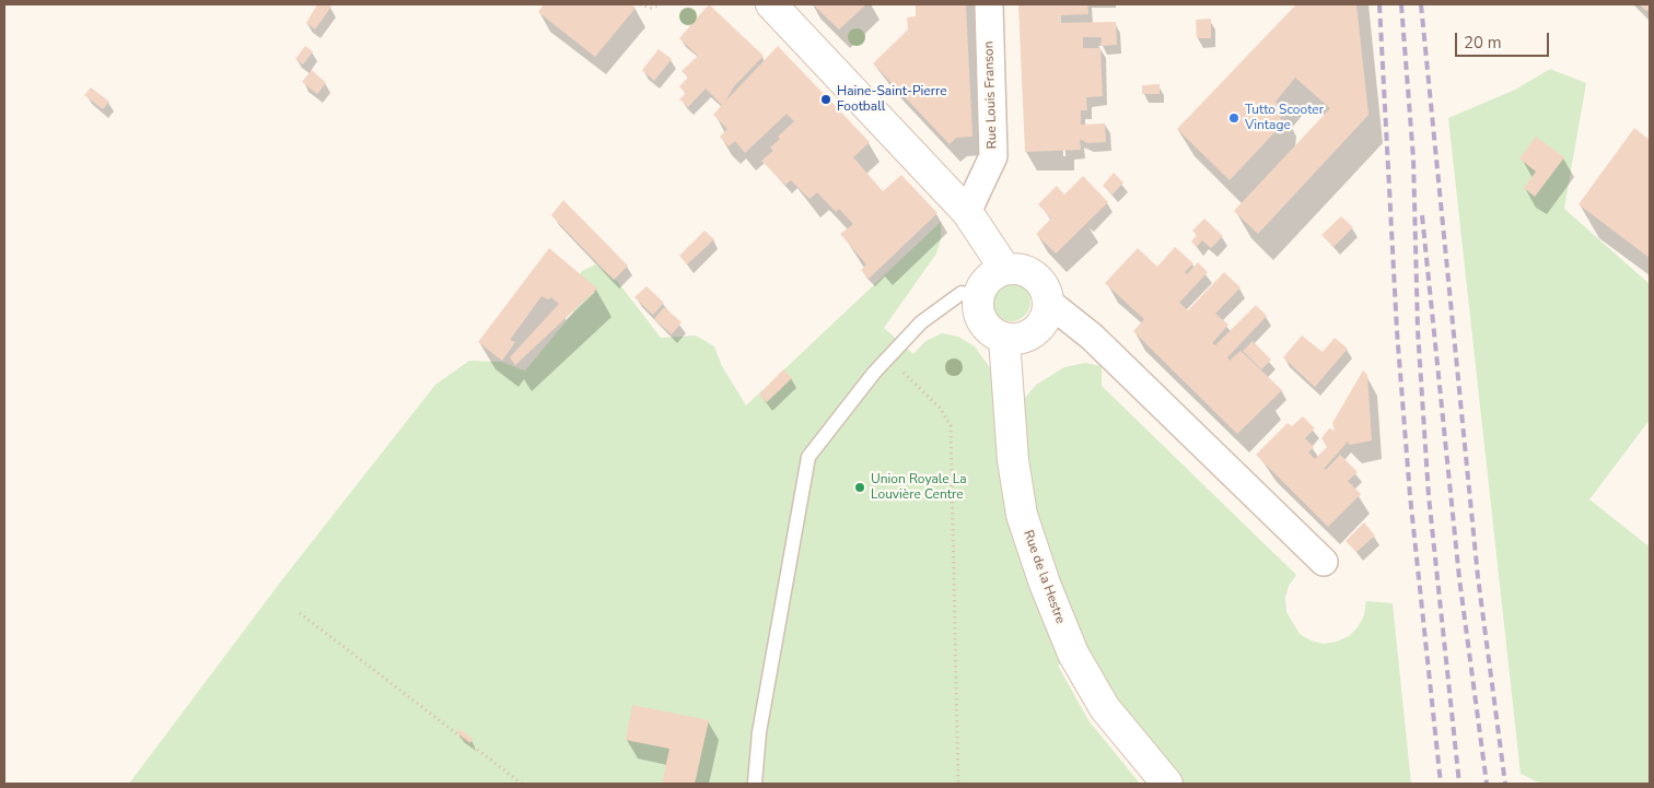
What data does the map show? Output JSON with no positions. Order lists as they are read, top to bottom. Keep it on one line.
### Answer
{"streets":{"street":["Rue Louis Franson","Rue de la Hestre"]},"places":["Haine-Saint-Pierre Football","Tutto Scooter Vintage","Union Royale La Louvière Centre"],"scale_bar":"20 m"}
